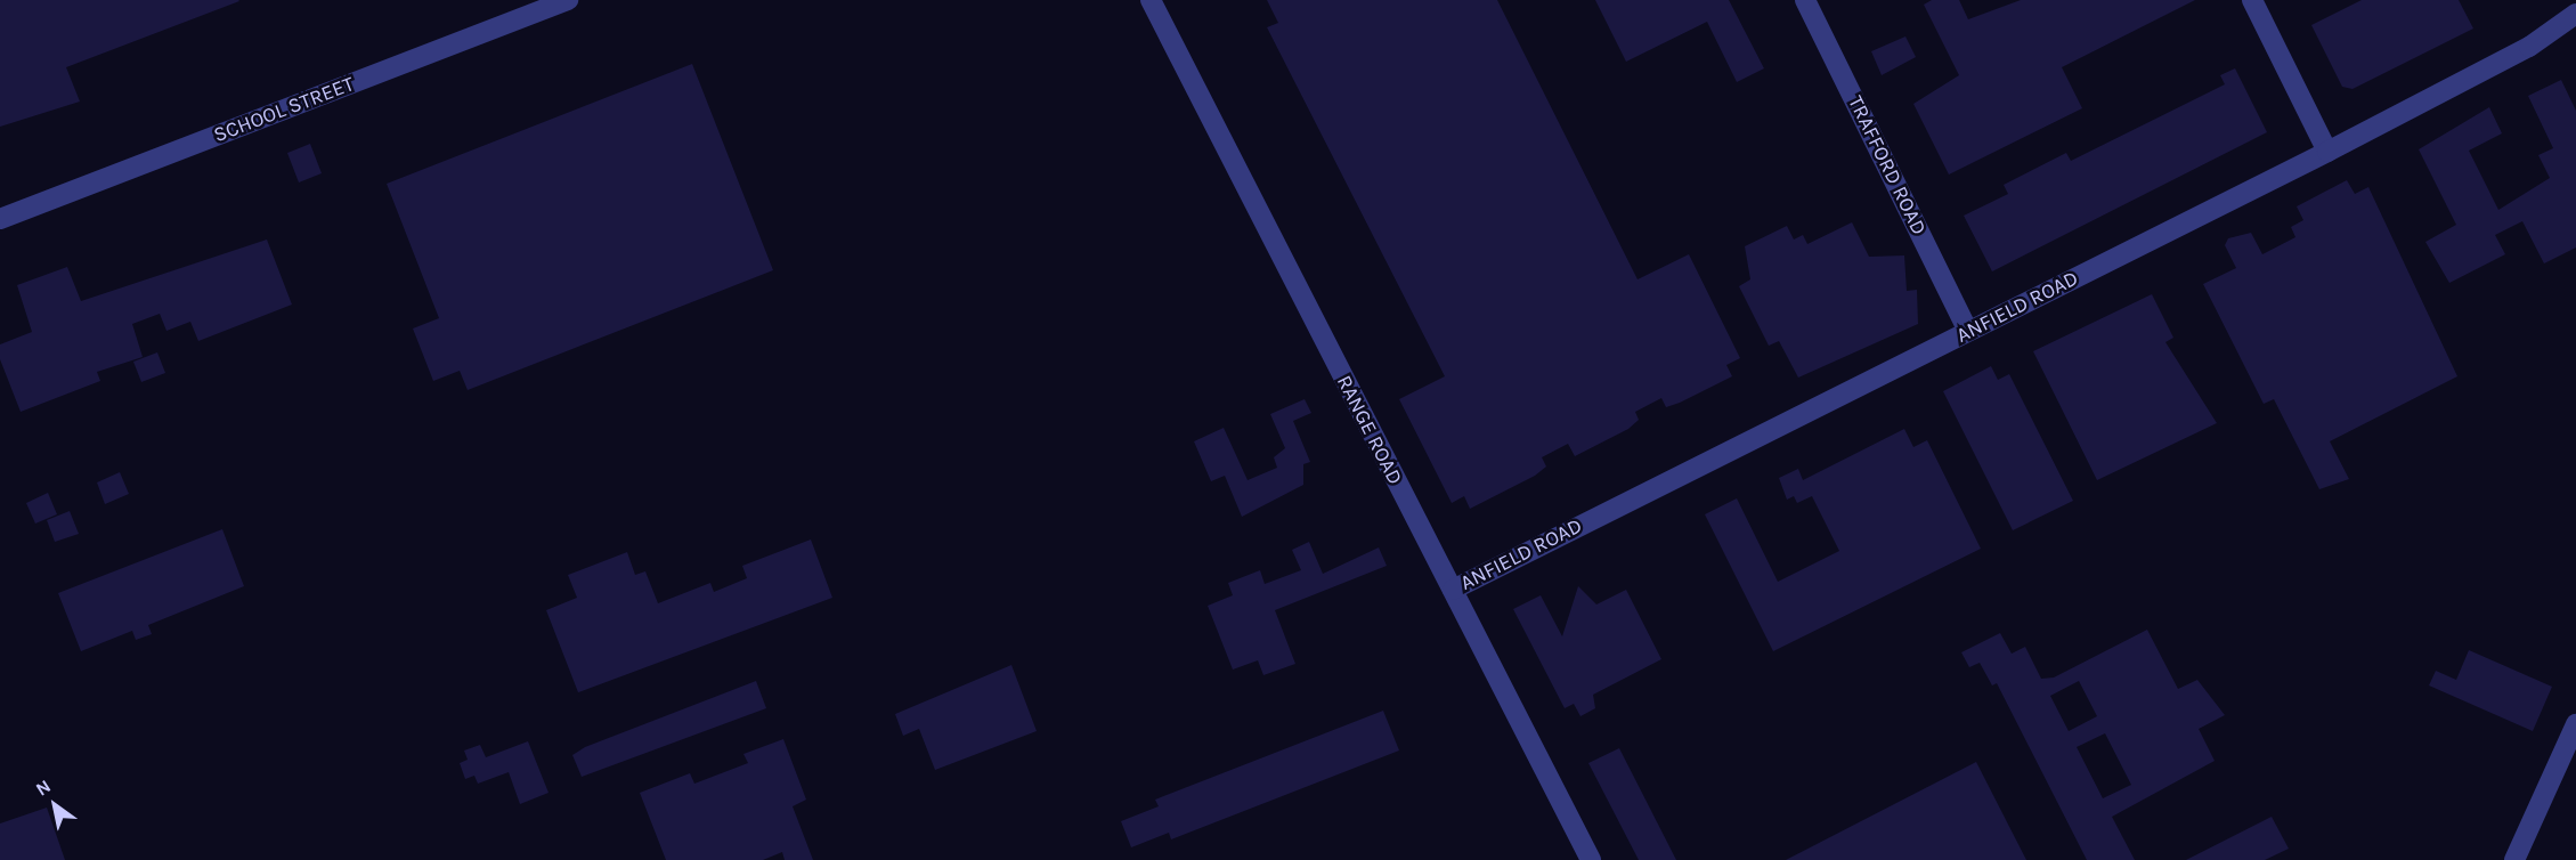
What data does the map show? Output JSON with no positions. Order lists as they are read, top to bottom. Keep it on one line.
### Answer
{"streets":{"street":["SCHOOL STREET","TRAFFORD ROAD","ANFIELD ROAD","RANGE ROAD"]},"crossings":[["TRAFFORD ROAD","ANFIELD ROAD"],["ANFIELD ROAD","RANGE ROAD"]],"north":"top left"}
